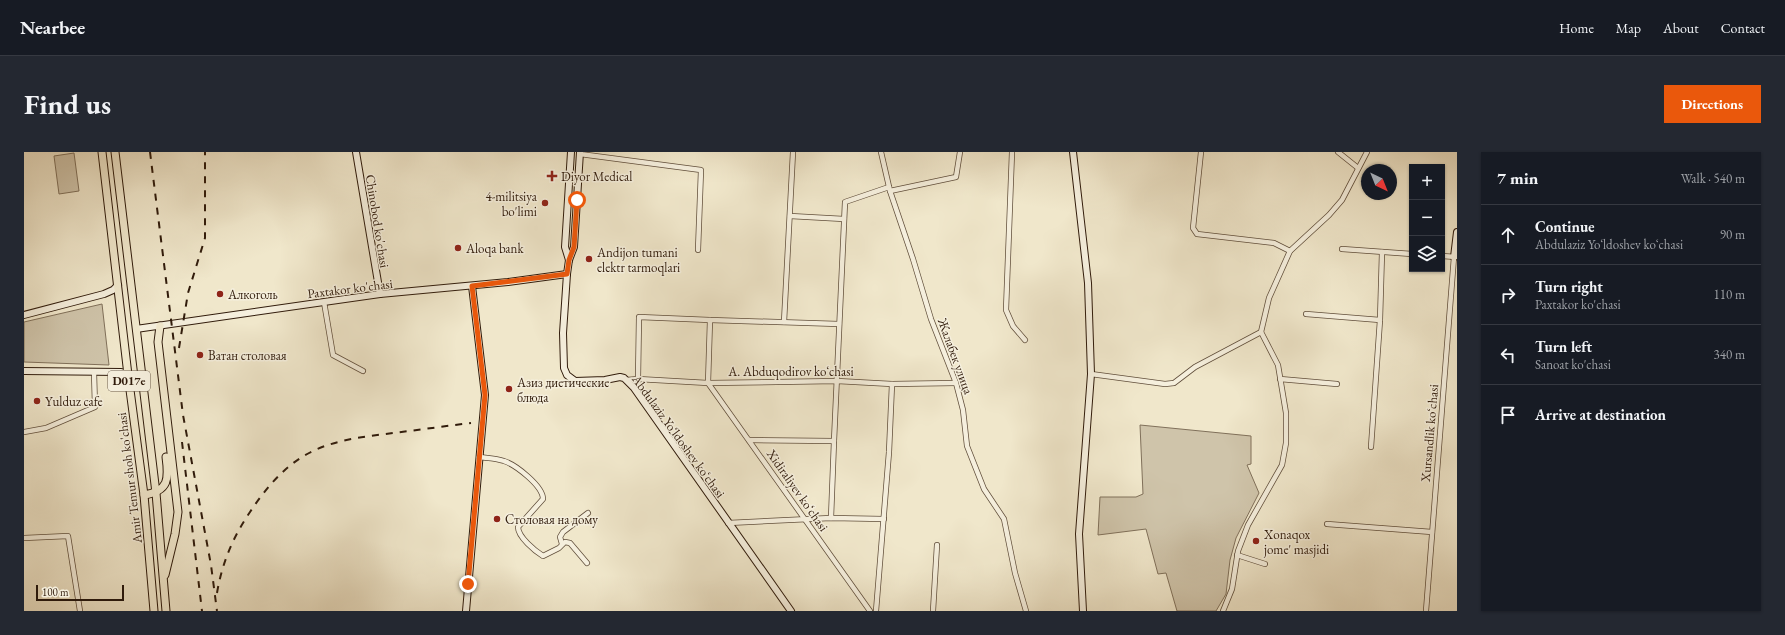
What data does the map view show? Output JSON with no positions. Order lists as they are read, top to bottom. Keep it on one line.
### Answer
{"streets":{"main road":["Chinobod ko'chasi","Paxtakor ko'chasi","D017e","Abdulaziz Yoʻldoshev koʻchasi","Amir Temur shoh ko'chasi"],"street":["Жалабек улица","A. Abduqodirov koʻchasi","Xursandlik koʻchasi","Xidiraliyev koʻchasi"]},"crossings":[["Chinobod ko'chasi","Paxtakor ko'chasi"],["Paxtakor ko'chasi","Abdulaziz Yoʻldoshev koʻchasi"],["Paxtakor ko'chasi","Amir Temur shoh ko'chasi"],["Жалабек улица","A. Abduqodirov koʻchasi"],["A. Abduqodirov koʻchasi","Abdulaziz Yoʻldoshev koʻchasi"],["A. Abduqodirov koʻchasi","Xidiraliyev koʻchasi"]],"places":{"health":["Diyor Medical"],"other":["4-militsiya bo'limi","Aloqa bank","Andijon tumani elektr tarmoqlari","Алкоголь","Ватан столовая","Азиз диетические блюда","Yulduz cafe","Столовая на дому","Xonaqox jome' masjidi"]},"scale_bar":"100 m","north":"bottom right","page":{"header":"Nearbee","nav":["Home","Map","About","Contact"],"buttons":"Directions","title":"Find us","heading":["7 min","Walk · 540 m"],"map_buttons":["+","−"],"list":[["Continue","Abdulaziz Yoʻldoshev koʻchasi","90 m"],["Turn right","Paxtakor ko'chasi","110 m"],["Turn left","Sanoat ko'chasi","340 m"],"Arrive at destination"],"scale":"100 m"}}
